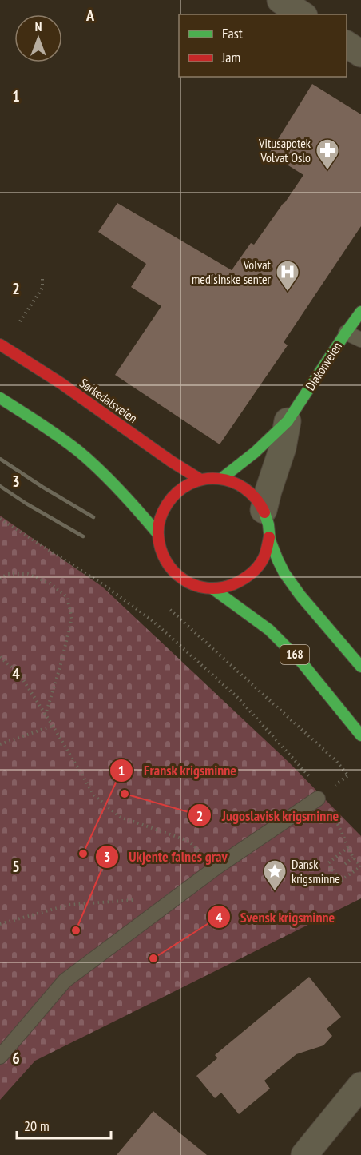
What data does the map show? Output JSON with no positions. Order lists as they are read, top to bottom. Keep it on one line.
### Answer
{"streets":{"main road":["Diakonveien","Sørkedalsveien","168"]},"crossings":[["Diakonveien","Sørkedalsveien"],["Diakonveien","168"],["Sørkedalsveien","168"]],"places":{"pharmacy":["Vitusapotek Volvat Oslo"],"hospital":["Volvat medisinske senter"],"other":["Jugoslavisk krigsminne","Fransk krigsminne","Ukjente falnes grav","Svensk krigsminne"],"place":["Dansk krigsminne"]},"legend":["Fast","Jam"],"scale_bar":"20 m","north":"top","grid":{"columns":["A"],"rows":["1","2","3","4","5","6"]}}
